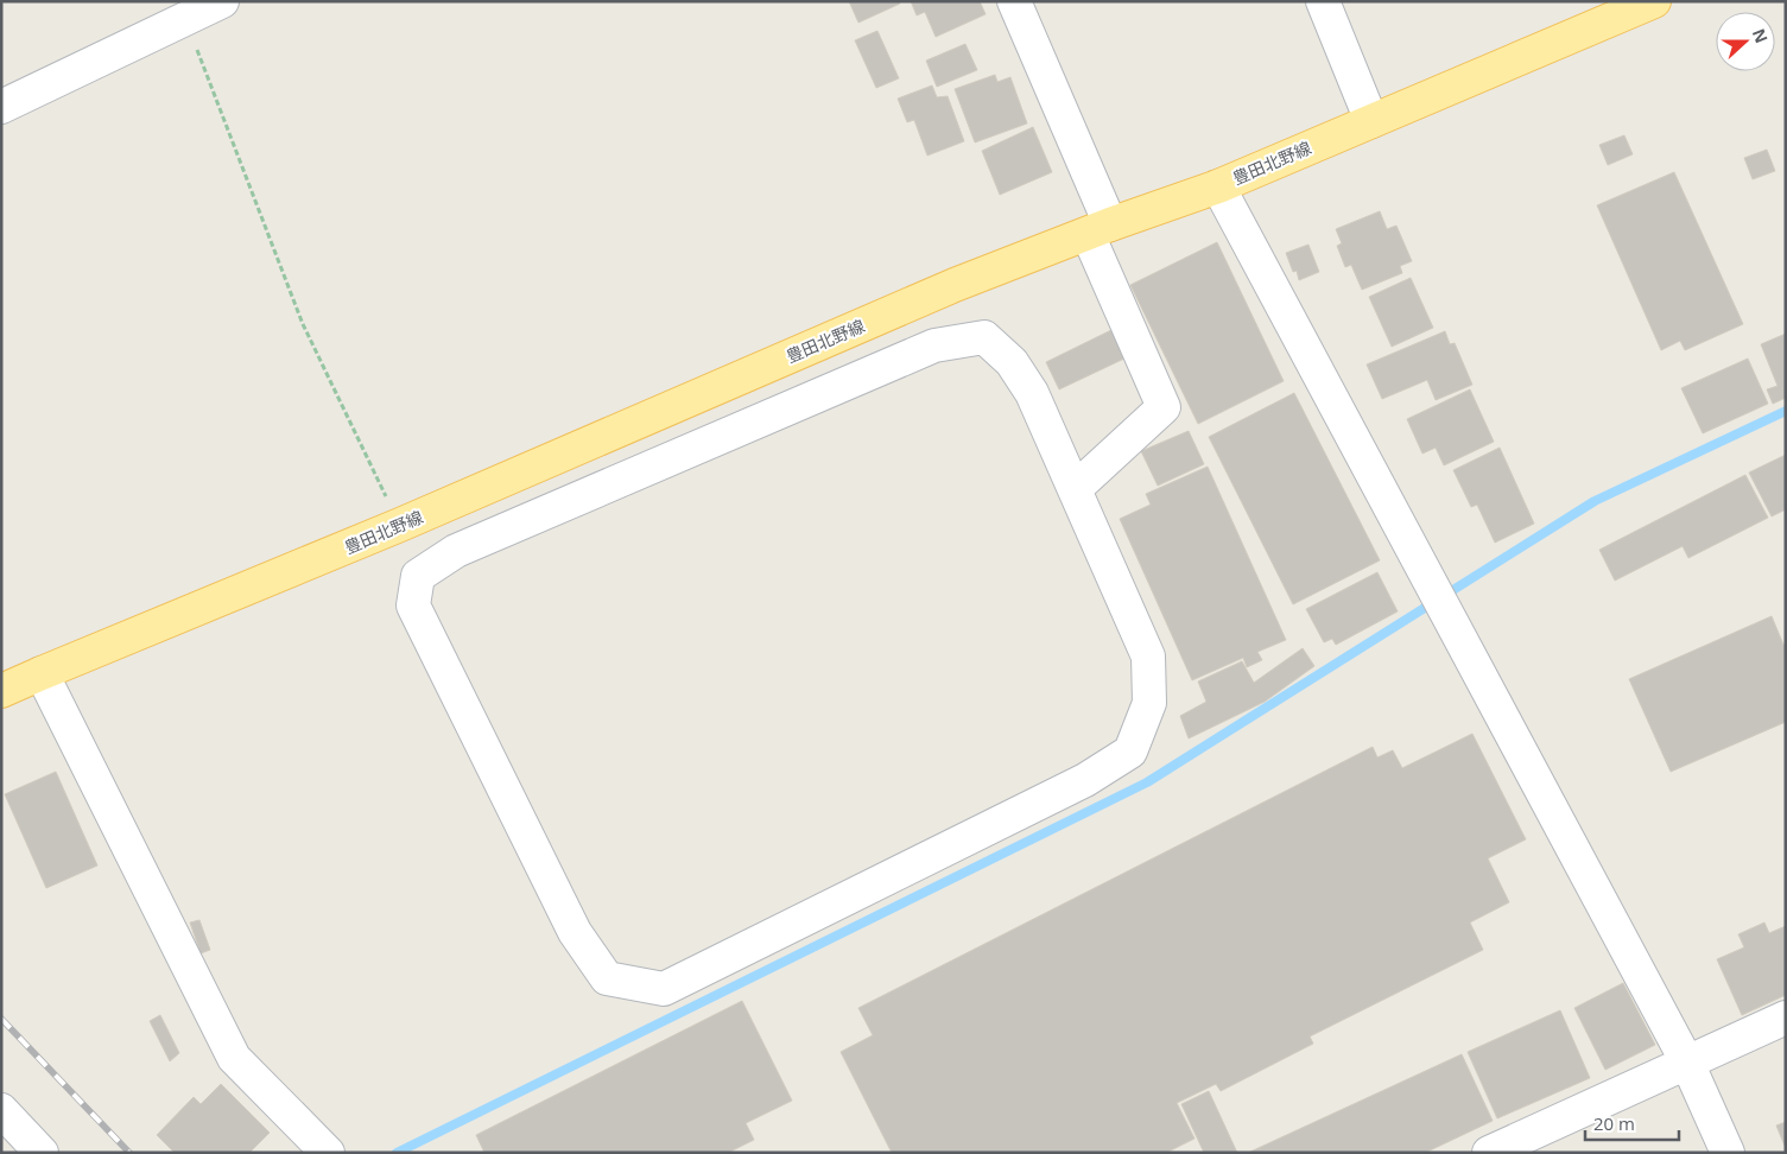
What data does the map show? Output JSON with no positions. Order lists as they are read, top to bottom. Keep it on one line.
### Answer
{"streets":{"main road":["豊田北野線"]},"scale_bar":"20 m","north":"right"}
